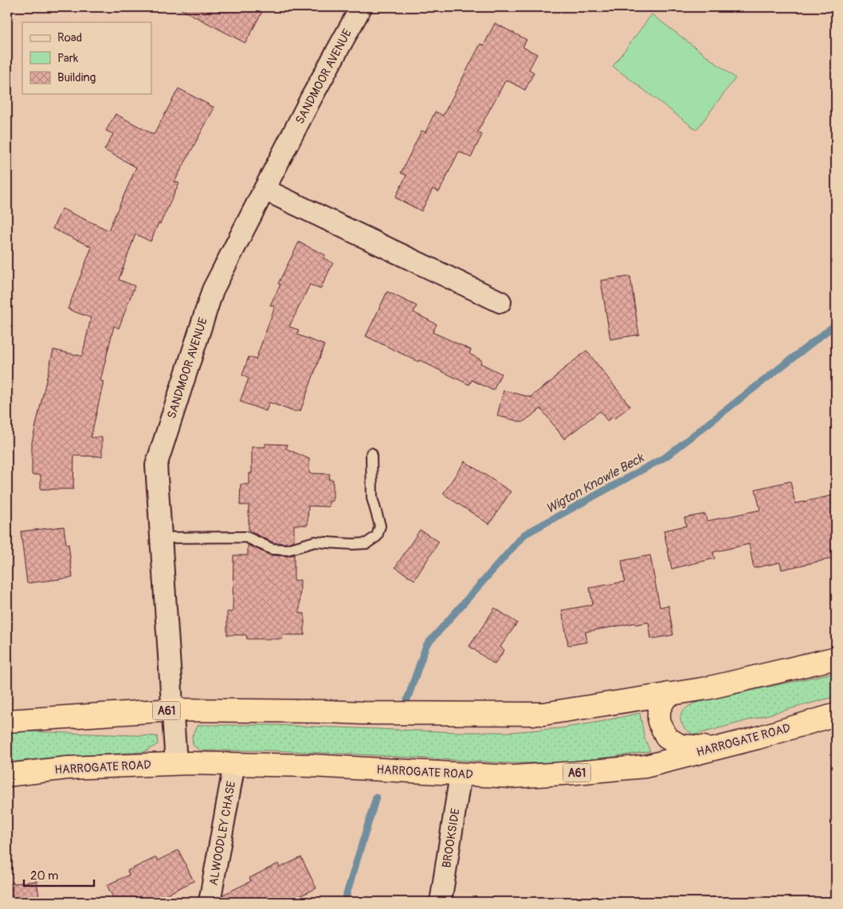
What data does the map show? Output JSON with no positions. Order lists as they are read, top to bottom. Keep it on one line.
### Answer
{"streets":{"highway":["A61","HARROGATE ROAD"],"street":["SANDMOOR AVENUE","ALWOODLEY CHASE","BROOKSIDE"]},"crossings":[["SANDMOOR AVENUE","A61"],["SANDMOOR AVENUE","HARROGATE ROAD"],["A61","HARROGATE ROAD"],["HARROGATE ROAD","ALWOODLEY CHASE"],["HARROGATE ROAD","BROOKSIDE"]],"water":["Wigton Knowle Beck"],"legend":["Road","Park","Building"],"scale_bar":"20 m"}
